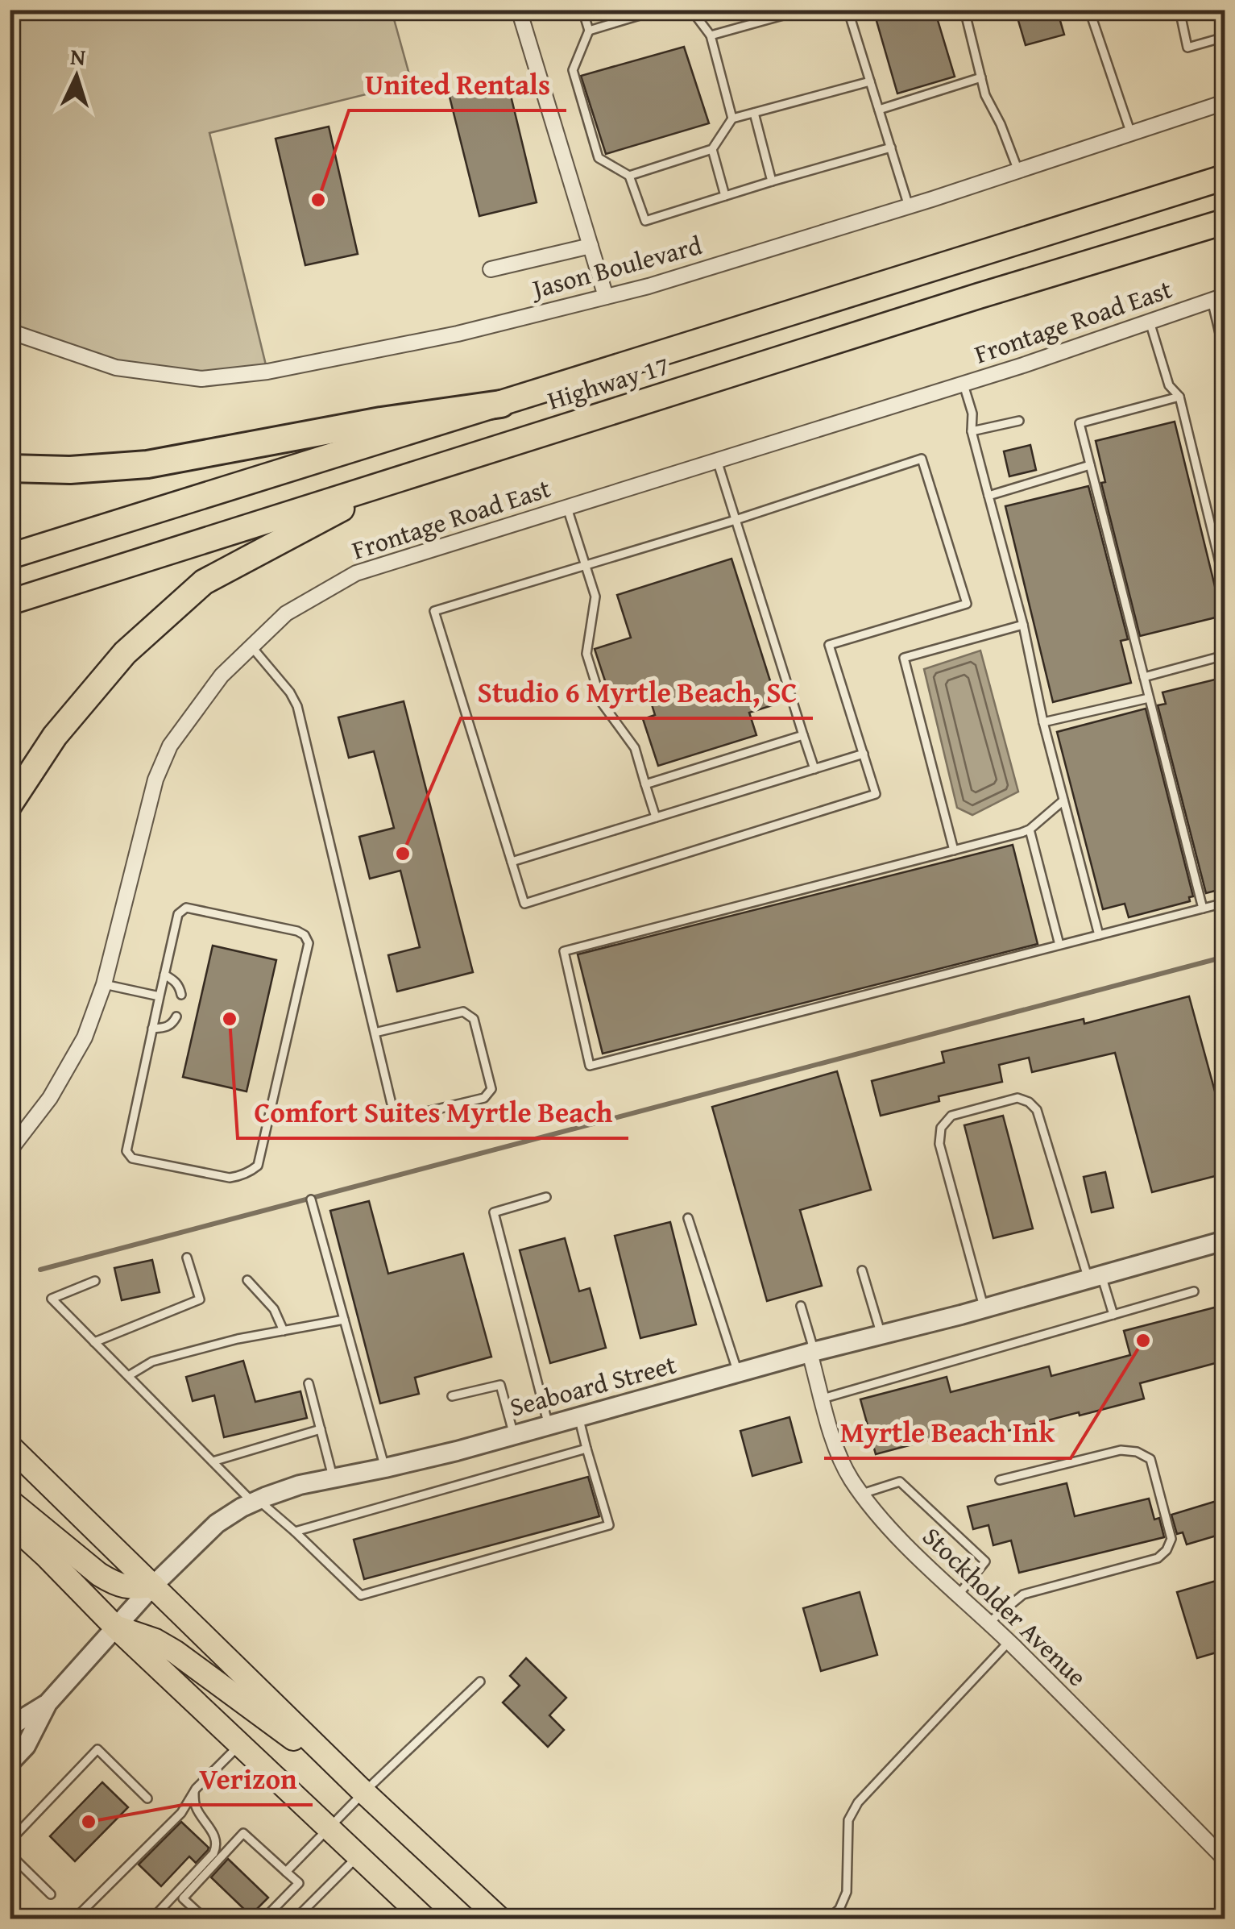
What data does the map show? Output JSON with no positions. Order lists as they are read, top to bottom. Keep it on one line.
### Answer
{"streets":{"highway":["Highway 17"],"street":["Jason Boulevard","Frontage Road East","Seaboard Street","Stockholder Avenue"]},"crossings":[["Seaboard Street","Stockholder Avenue"]],"places":["United Rentals","Studio 6 Myrtle Beach, SC","Comfort Suites Myrtle Beach","Myrtle Beach Ink","Verizon"],"north":"top"}
